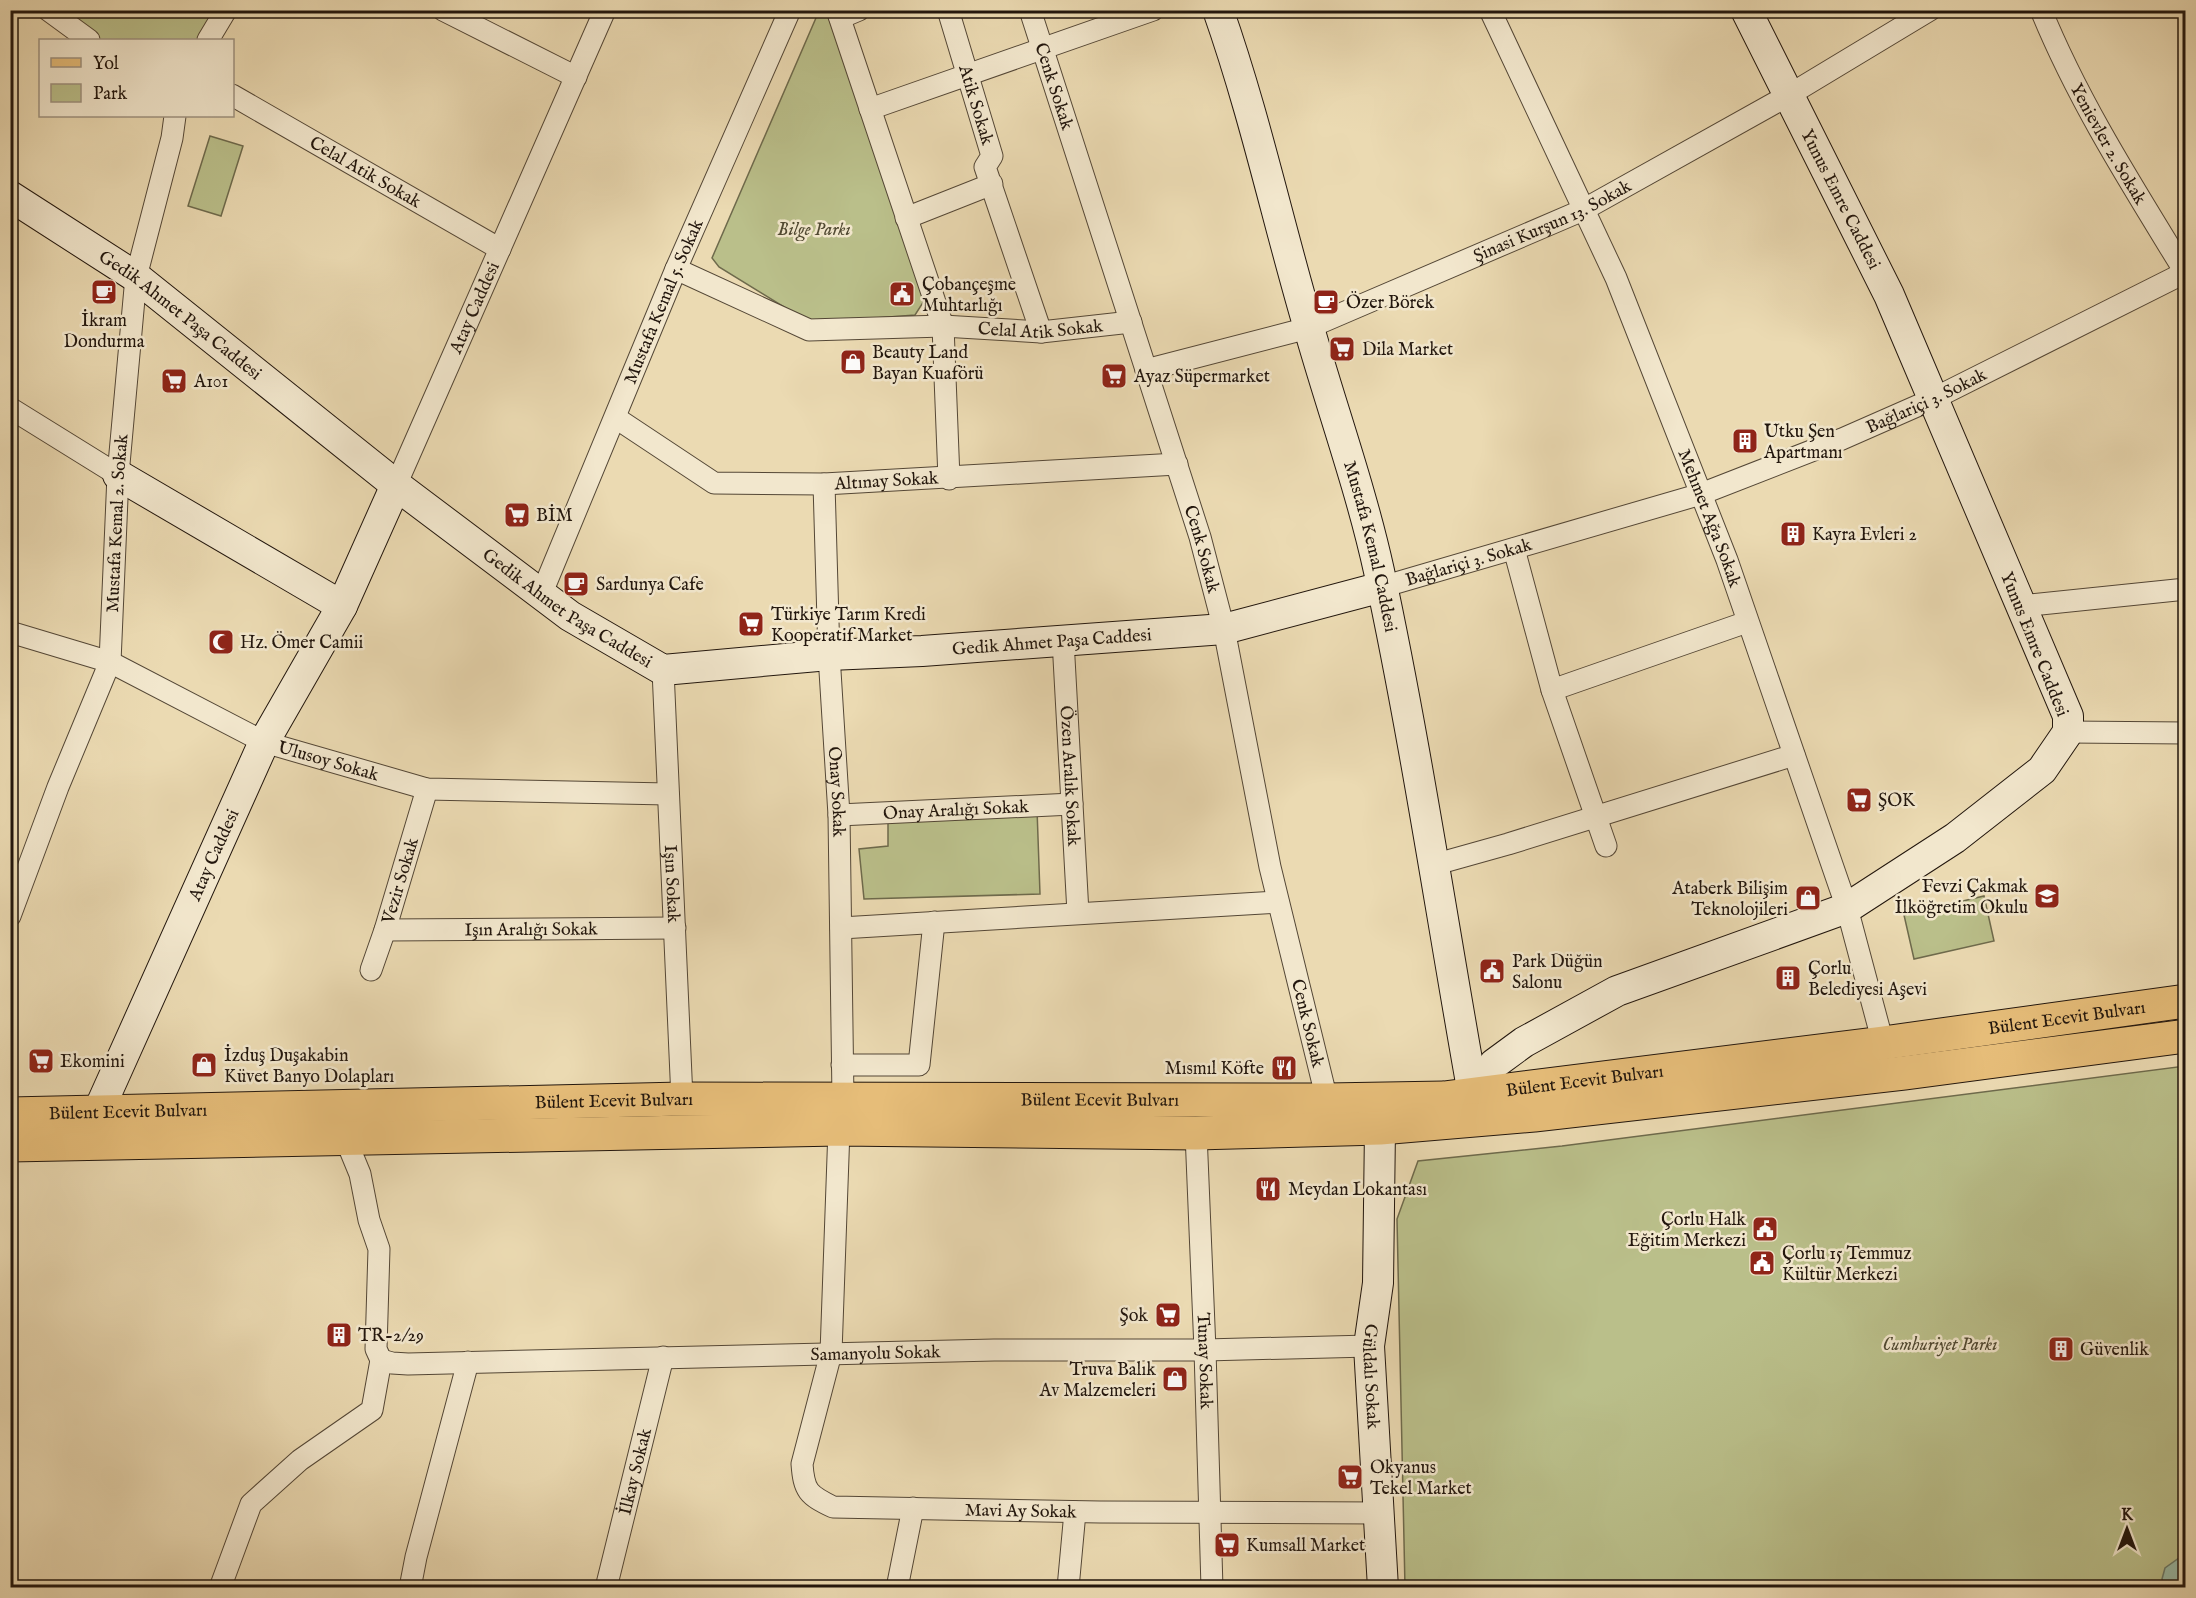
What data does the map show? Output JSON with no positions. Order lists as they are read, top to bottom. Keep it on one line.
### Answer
{"streets":{"main road":["Bülent Ecevit Bulvarı"],"street":["Cenk Sokak","Atik Sokak","Yenievler 2. Sokak","Celal Atik Sokak","Yunus Emre Caddesi","Şinasi Kurşun 13. Sokak","Mustafa Kemal 5. Sokak","Atay Caddesi","Gedik Ahmet Paşa Caddesi","Bağlariçi 3. Sokak","Altınay Sokak","Mehmet Ağa Sokak","Mustafa Kemal 2. Sokak","Mustafa Kemal Caddesi","Ulusoy Sokak","Özen Aralık Sokak","Onay Sokak","Onay Aralığı Sokak","Vezir Sokak","Işın Sokak","Işın Aralığı Sokak","Samanyolu Sokak","Tunay Sokak","Güldalı Sokak","İlkay Sokak","Mavi Ay Sokak"]},"crossings":[["Cenk Sokak","Celal Atik Sokak"],["Cenk Sokak","Şinasi Kurşun 13. Sokak"],["Cenk Sokak","Gedik Ahmet Paşa Caddesi"],["Cenk Sokak","Altınay Sokak"],["Cenk Sokak","Bülent Ecevit Bulvarı"],["Atik Sokak","Celal Atik Sokak"],["Yenievler 2. Sokak","Bağlariçi 3. Sokak"],["Celal Atik Sokak","Mustafa Kemal 5. Sokak"],["Celal Atik Sokak","Atay Caddesi"],["Yunus Emre Caddesi","Şinasi Kurşun 13. Sokak"],["Yunus Emre Caddesi","Bağlariçi 3. Sokak"],["Yunus Emre Caddesi","Mehmet Ağa Sokak"],["Yunus Emre Caddesi","Mustafa Kemal Caddesi"],["Yunus Emre Caddesi","Bülent Ecevit Bulvarı"],["Şinasi Kurşun 13. Sokak","Mehmet Ağa Sokak"],["Şinasi Kurşun 13. Sokak","Mustafa Kemal Caddesi"],["Mustafa Kemal 5. Sokak","Gedik Ahmet Paşa Caddesi"],["Mustafa Kemal 5. Sokak","Altınay Sokak"],["Atay Caddesi","Gedik Ahmet Paşa Caddesi"],["Atay Caddesi","Ulusoy Sokak"],["Atay Caddesi","Bülent Ecevit Bulvarı"],["Gedik Ahmet Paşa Caddesi","Bağlariçi 3. Sokak"],["Gedik Ahmet Paşa Caddesi","Mustafa Kemal 2. Sokak"],["Gedik Ahmet Paşa Caddesi","Mustafa Kemal Caddesi"],["Gedik Ahmet Paşa Caddesi","Özen Aralık Sokak"],["Gedik Ahmet Paşa Caddesi","Onay Sokak"],["Gedik Ahmet Paşa Caddesi","Işın Sokak"],["Bağlariçi 3. Sokak","Mehmet Ağa Sokak"],["Bağlariçi 3. Sokak","Mustafa Kemal Caddesi"],["Altınay Sokak","Onay Sokak"],["Mehmet Ağa Sokak","Bülent Ecevit Bulvarı"],["Mustafa Kemal 2. Sokak","Ulusoy Sokak"],["Mustafa Kemal Caddesi","Bülent Ecevit Bulvarı"],["Ulusoy Sokak","Vezir Sokak"],["Ulusoy Sokak","Işın Sokak"],["Özen Aralık Sokak","Onay Aralığı Sokak"],["Onay Sokak","Onay Aralığı Sokak"],["Onay Sokak","Bülent Ecevit Bulvarı"],["Onay Sokak","Samanyolu Sokak"],["Onay Sokak","Mavi Ay Sokak"],["Vezir Sokak","Işın Aralığı Sokak"],["Işın Sokak","Işın Aralığı Sokak"],["Işın Sokak","Bülent Ecevit Bulvarı"],["Bülent Ecevit Bulvarı","Tunay Sokak"],["Samanyolu Sokak","Tunay Sokak"],["Samanyolu Sokak","Güldalı Sokak"],["Samanyolu Sokak","İlkay Sokak"],["Samanyolu Sokak","Mavi Ay Sokak"],["Tunay Sokak","Mavi Ay Sokak"],["Güldalı Sokak","Mavi Ay Sokak"]],"parks":["Bilge Parkı","Cumhuriyet Parkı"],"places":{"cafe":["İkram Dondurma","Özer Börek","Sardunya Cafe"],"public building":["Çobançeşme Muhtarlığı","Park Düğün Salonu","Çorlu Halk Eğitim Merkezi","Çorlu 15 Temmuz Kültür Merkezi"],"supermarket":["Dila Market","Ayaz Süpermarket","A101","BİM","Türkiye Tarım Kredi Kooperatif Market","ŞOK","Ekomini","Şok","Okyanus Tekel Market","Kumsall Market"],"shop":["Beauty Land Bayan Kuaförü","Ataberk Bilişim Teknolojileri","İzduş Duşakabin Küvet Banyo Dolapları","Truva Balık Av Malzemeleri"],"building":["Utku Şen Apartmanı","Kayra Evleri 2","Çorlu Belediyesi Aşevi","TR-2/29","Güvenlik"],"mosque":["Hz. Ömer Camii"],"school or university":["Fevzi Çakmak İlköğretim Okulu"],"restaurant":["Mısmıl Köfte","Meydan Lokantası"]},"legend":["Yol","Park"],"north":"top"}
